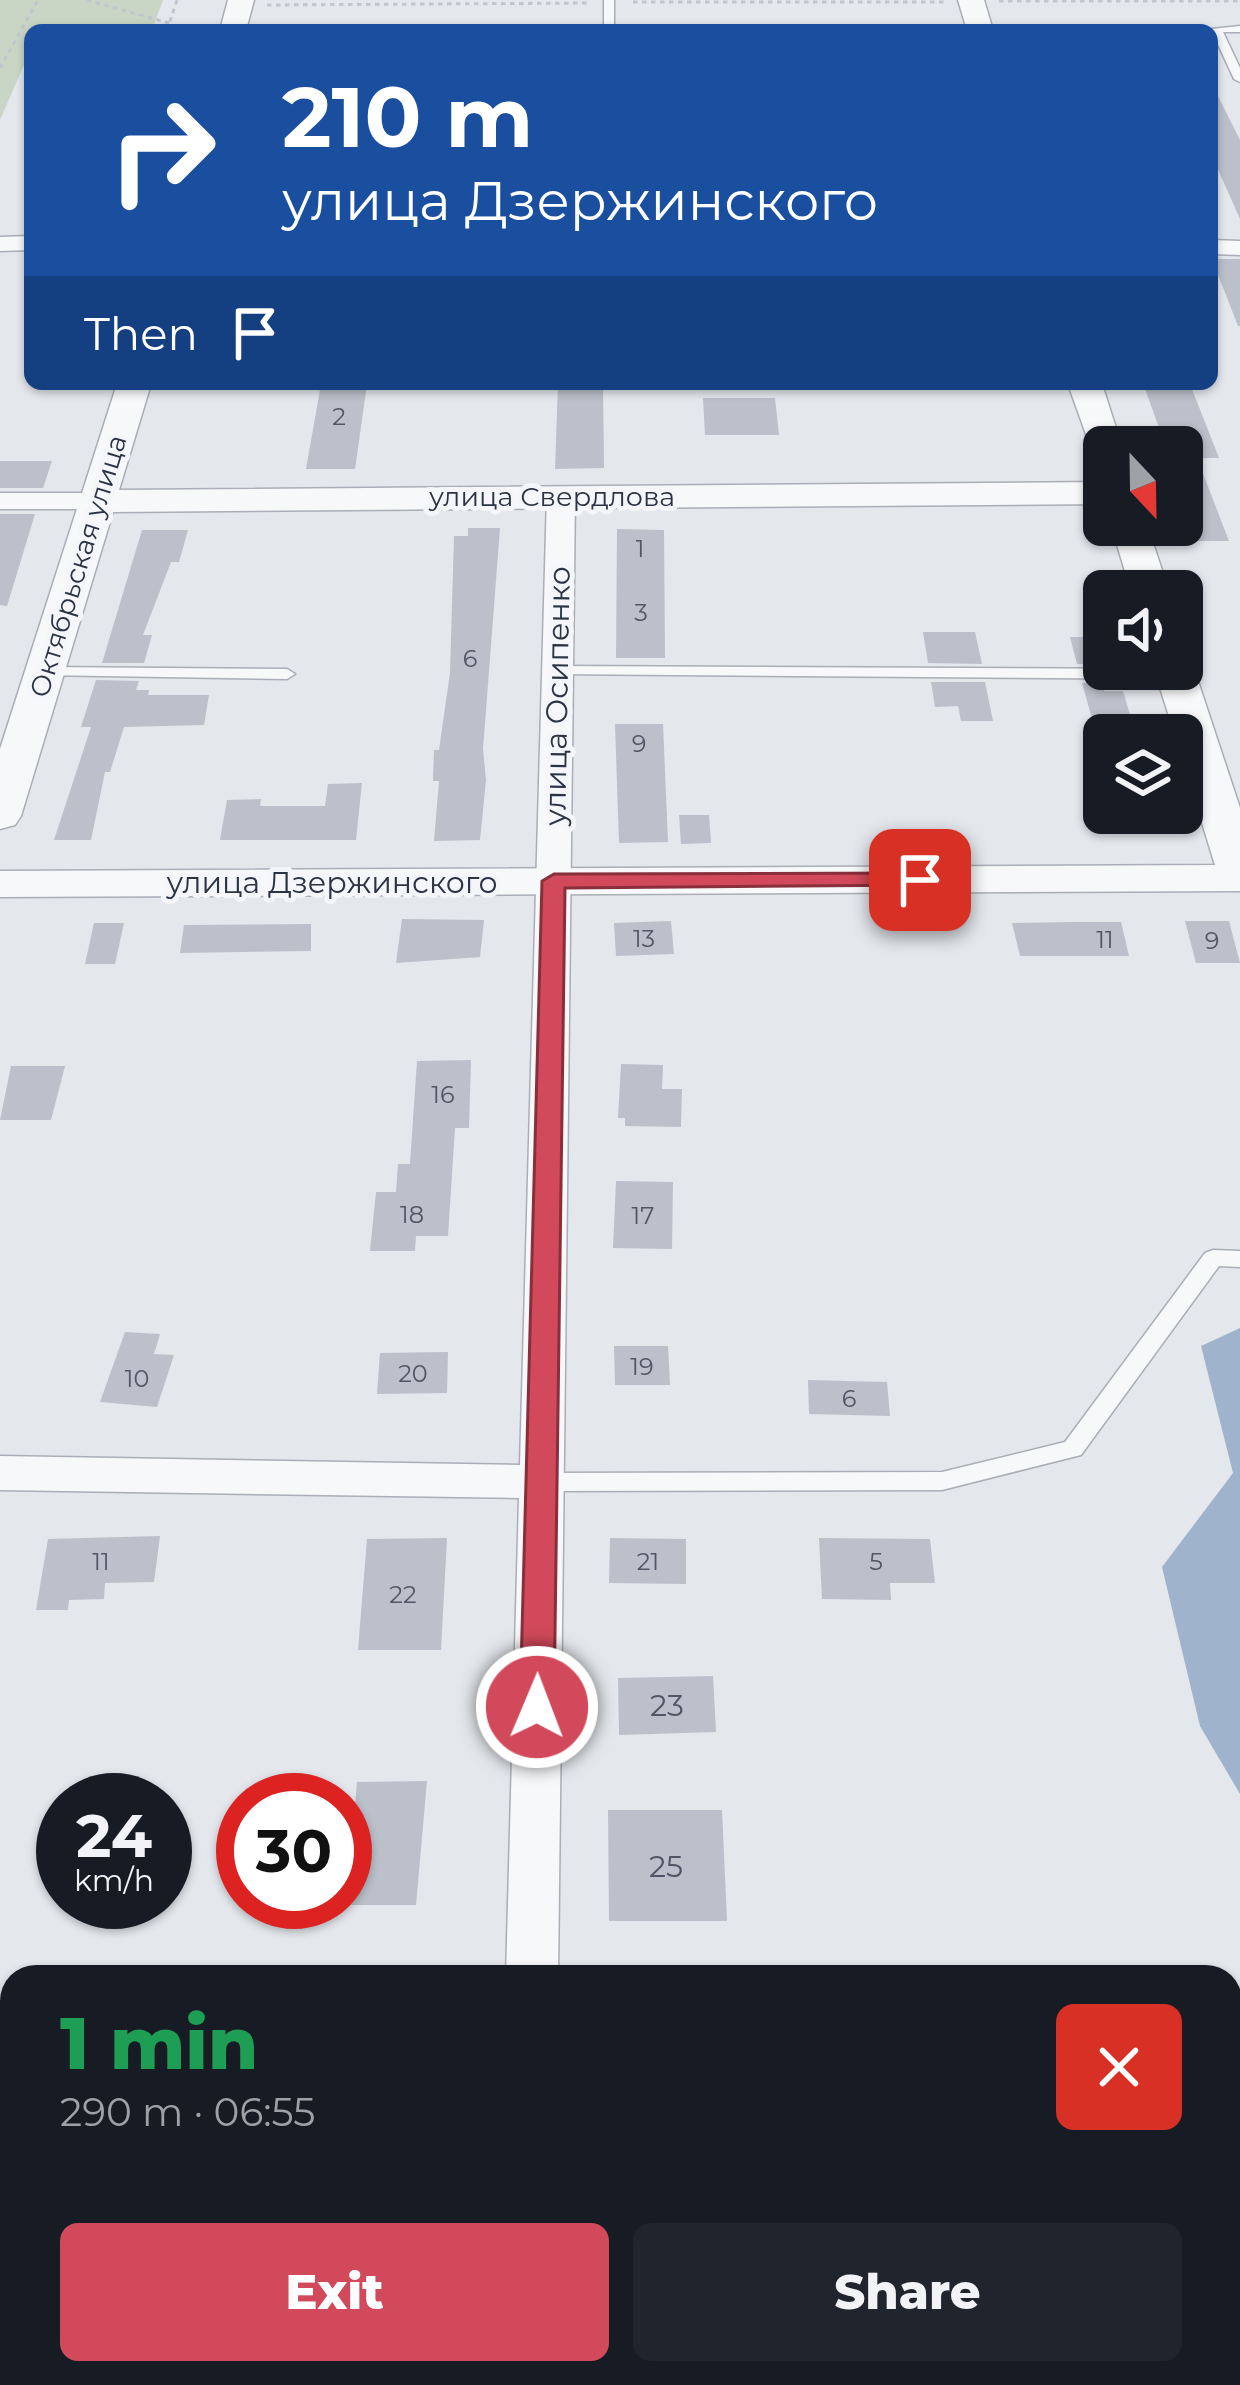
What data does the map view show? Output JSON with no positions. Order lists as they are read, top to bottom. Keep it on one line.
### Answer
{"streets":{"street":["улица Свердлова","Октябрьская улица","улица Осипенко","улица Дзержинского"]},"crossings":[["улица Свердлова","Октябрьская улица"],["улица Свердлова","улица Осипенко"],["улица Осипенко","улица Дзержинского"]],"house_numbers":["2","1","3","6","9","13","11","9","16","18","17","19","20","10","6","11","21","5","22","23","25"],"north":"bottom","page":{"turn":["210 m","улица Дзержинского"],"then":"Then","speed":"24 km/h","limit":"30","heading":["1 min","290 m · 06:55"],"buttons":["Exit","Share"]}}
